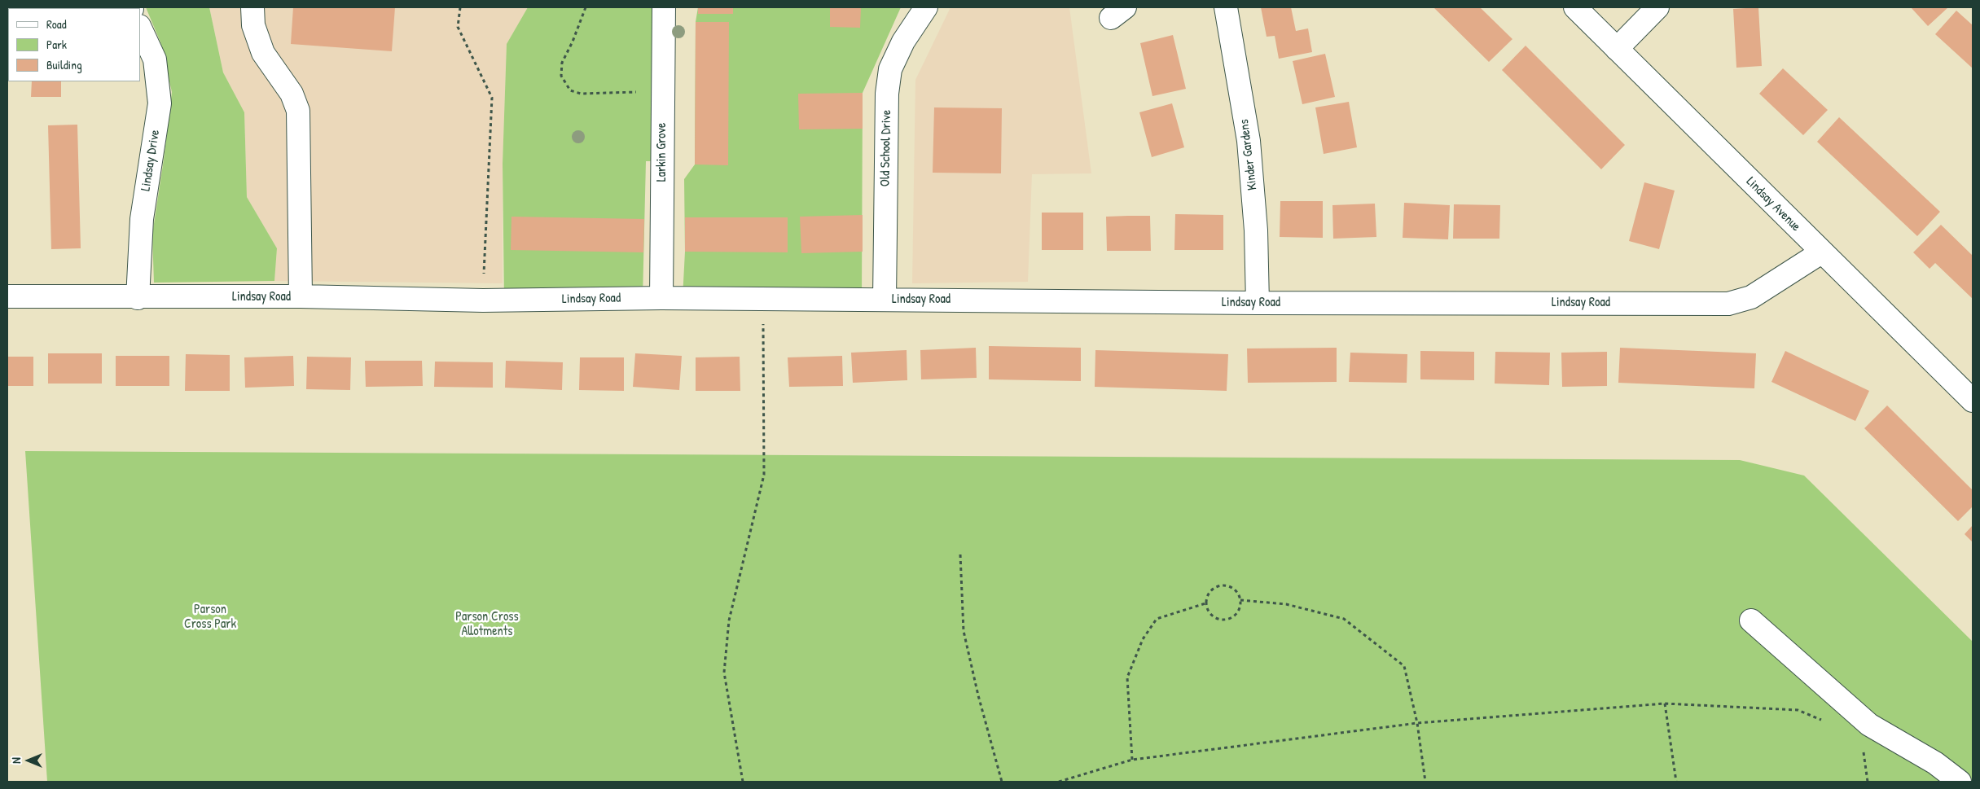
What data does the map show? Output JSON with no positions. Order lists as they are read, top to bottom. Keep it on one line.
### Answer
{"streets":{"street":["Old School Drive","Larkin Grove","Kinder Gardens","Lindsay Drive","Lindsay Avenue","Lindsay Road"]},"crossings":[["Old School Drive","Lindsay Road"],["Larkin Grove","Lindsay Road"],["Kinder Gardens","Lindsay Road"],["Lindsay Drive","Lindsay Road"],["Lindsay Avenue","Lindsay Road"]],"parks":["Parson Cross Park","Parson Cross Allotments"],"legend":["Road","Park","Building"],"north":"left"}
